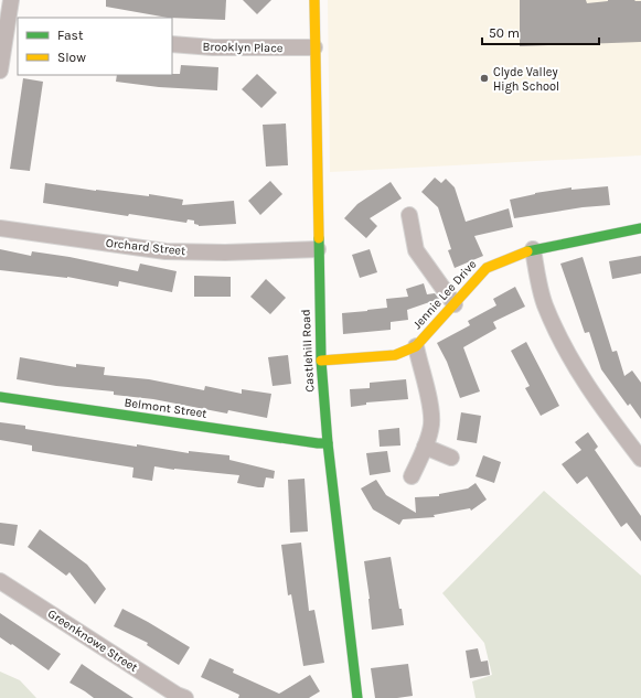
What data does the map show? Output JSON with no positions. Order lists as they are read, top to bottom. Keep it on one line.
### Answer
{"streets":{"main road":["Jennie Lee Drive","Castlehill Road","Belmont Street"],"street":["Brooklyn Place","Orchard Street","Greenknowe Street"]},"crossings":[["Brooklyn Place","Castlehill Road"],["Orchard Street","Castlehill Road"],["Jennie Lee Drive","Castlehill Road"],["Castlehill Road","Belmont Street"]],"places":["Clyde Valley High School"],"legend":["Fast","Slow"],"scale_bar":"50 m"}
